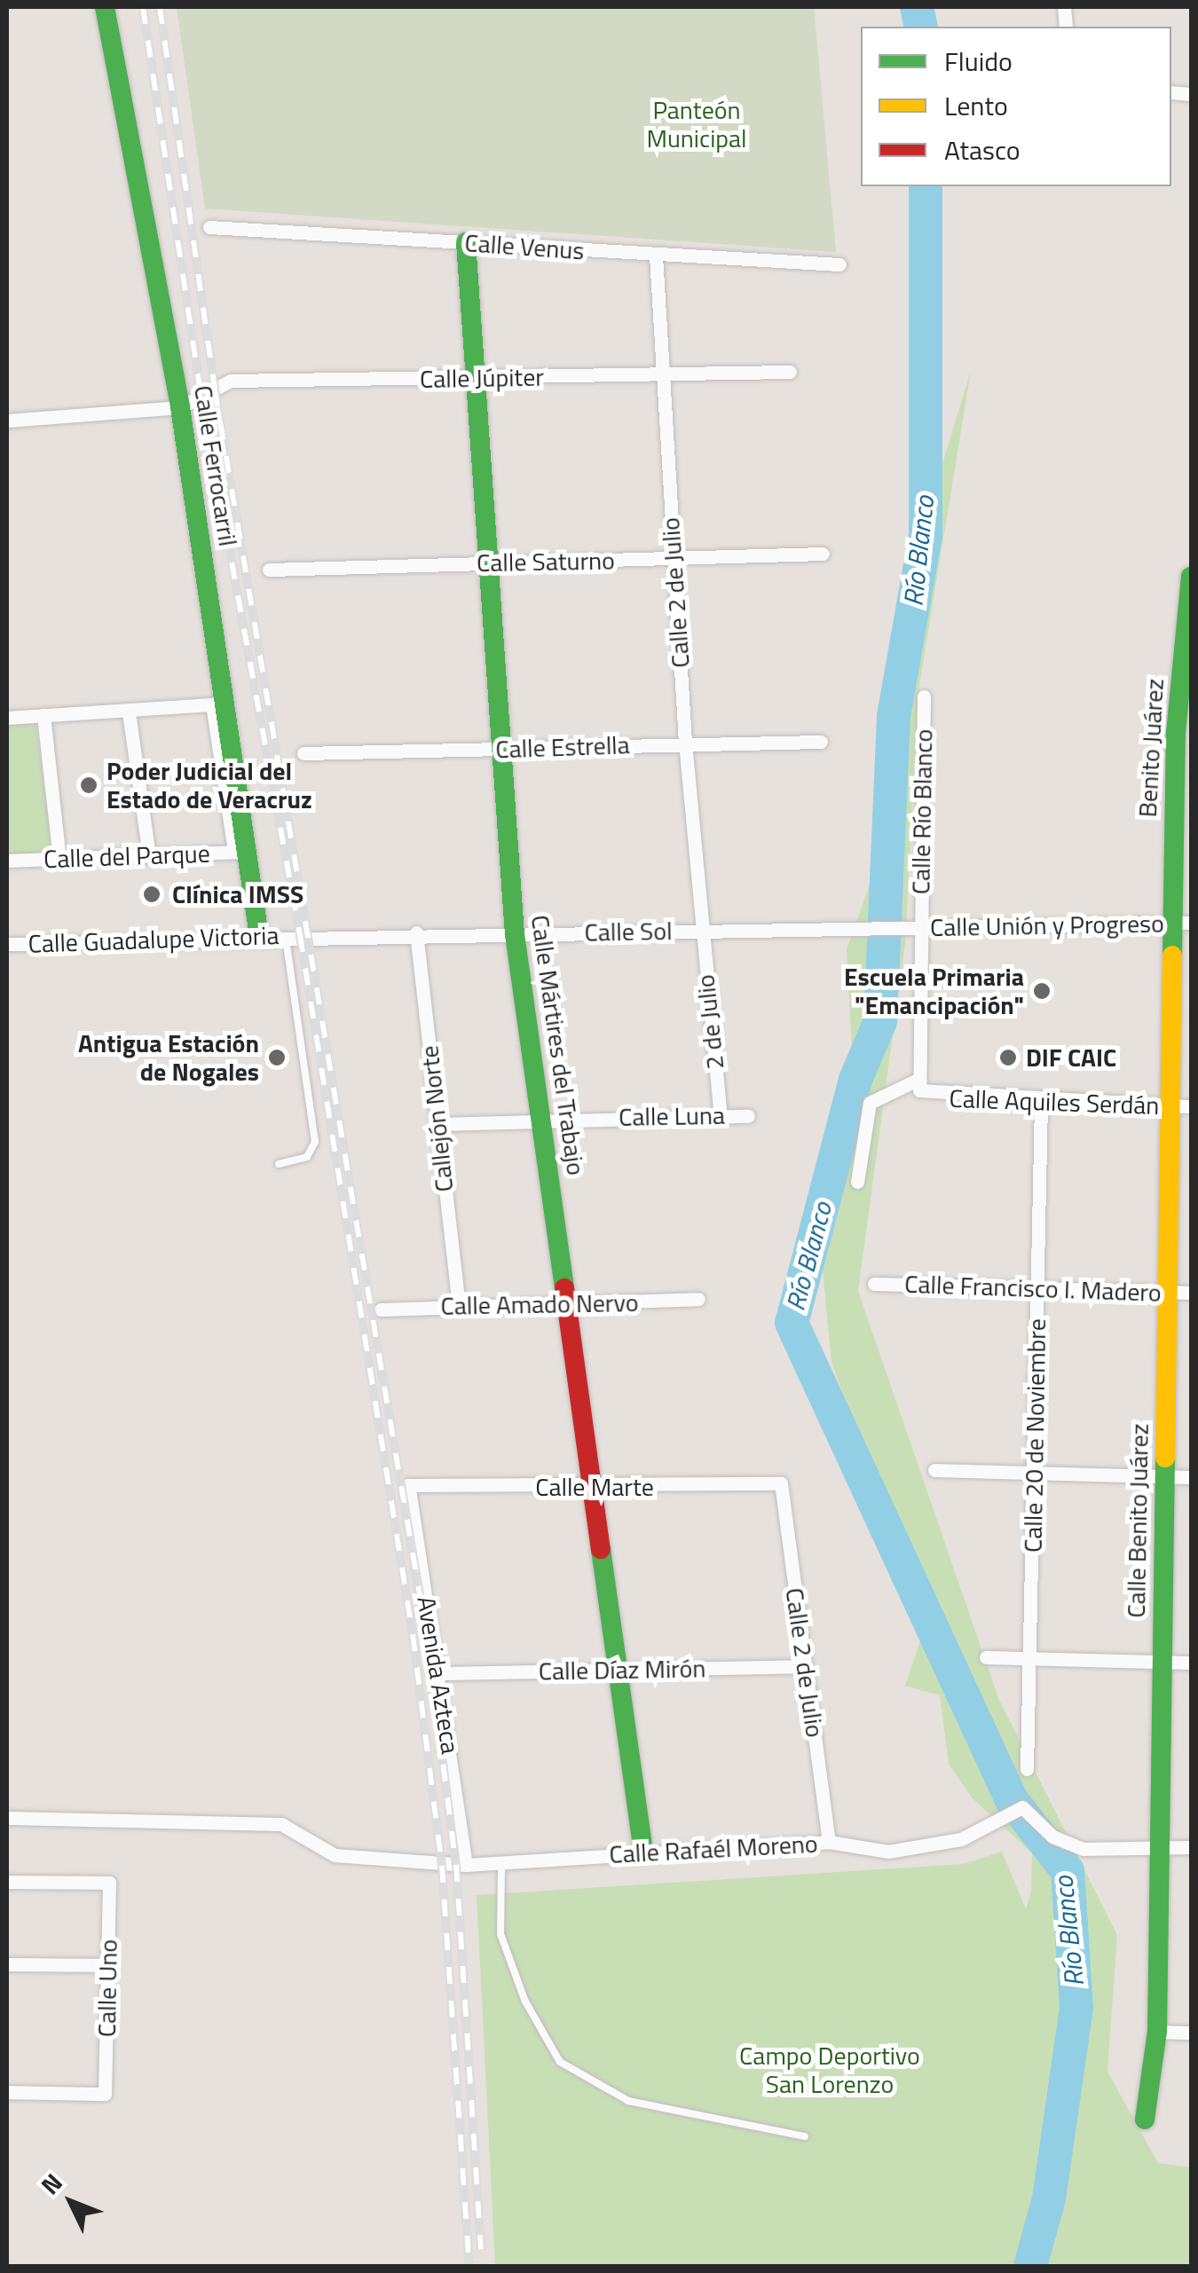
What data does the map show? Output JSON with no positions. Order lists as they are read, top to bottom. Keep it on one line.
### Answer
{"streets":{"street":["Calle Venus","Calle Júpiter","Calle Ferrocarril","Calle Saturno","Calle 2 de Julio","Calle Estrella","Benito Juárez","Calle Río Blanco","Calle del Parque","Calle Unión y Progreso","Calle Sol","Calle Guadalupe Victoria","2 de Julio","Calle Mártires del Trabajo","Calle Aquiles Serdán","Calle Luna","Callejón Norte","Calle Francisco I. Madero","Calle Amado Nervo","Calle 20 de Noviembre","Calle Marte","Calle Benito Juárez","Calle Díaz Mirón","Avenida Azteca","Calle Rafaél Moreno","Calle Uno"]},"crossings":[["Calle Venus","Calle 2 de Julio"],["Calle Venus","Calle Mártires del Trabajo"],["Calle Júpiter","Calle Ferrocarril"],["Calle Júpiter","Calle 2 de Julio"],["Calle Júpiter","Calle Mártires del Trabajo"],["Calle Ferrocarril","Calle del Parque"],["Calle Ferrocarril","Calle Guadalupe Victoria"],["Calle Saturno","Calle 2 de Julio"],["Calle Saturno","Calle Mártires del Trabajo"],["Calle 2 de Julio","Calle Estrella"],["Calle 2 de Julio","Calle Sol"],["Calle 2 de Julio","2 de Julio"],["Calle 2 de Julio","Calle Marte"],["Calle 2 de Julio","Calle Díaz Mirón"],["Calle 2 de Julio","Calle Rafaél Moreno"],["Calle Estrella","Calle Mártires del Trabajo"],["Benito Juárez","Calle Unión y Progreso"],["Benito Juárez","Calle Benito Juárez"],["Calle Río Blanco","Calle Unión y Progreso"],["Calle Río Blanco","Calle Aquiles Serdán"],["Calle Unión y Progreso","Calle Sol"],["Calle Unión y Progreso","Calle Benito Juárez"],["Calle Sol","Calle Guadalupe Victoria"],["Calle Sol","2 de Julio"],["Calle Sol","Calle Mártires del Trabajo"],["Calle Sol","Callejón Norte"],["2 de Julio","Calle Luna"],["Calle Mártires del Trabajo","Calle Luna"],["Calle Mártires del Trabajo","Calle Amado Nervo"],["Calle Mártires del Trabajo","Calle Marte"],["Calle Mártires del Trabajo","Calle Díaz Mirón"],["Calle Mártires del Trabajo","Calle Rafaél Moreno"],["Calle Aquiles Serdán","Calle 20 de Noviembre"],["Calle Aquiles Serdán","Calle Benito Juárez"],["Calle Luna","Callejón Norte"],["Callejón Norte","Calle Amado Nervo"],["Calle Francisco I. Madero","Calle 20 de Noviembre"],["Calle Francisco I. Madero","Calle Benito Juárez"],["Calle Marte","Avenida Azteca"],["Calle Benito Juárez","Calle Rafaél Moreno"],["Calle Díaz Mirón","Avenida Azteca"],["Avenida Azteca","Calle Rafaél Moreno"]],"water":["Río Blanco"],"parks":["Panteón Municipal","Campo Deportivo San Lorenzo"],"places":["Poder Judicial del Estado de Veracruz","Clínica IMSS","Escuela Primaria \"Emancipación\"","Antigua Estación de Nogales","DIF CAIC"],"legend":["Fluido","Lento","Atasco"],"north":"top left"}
